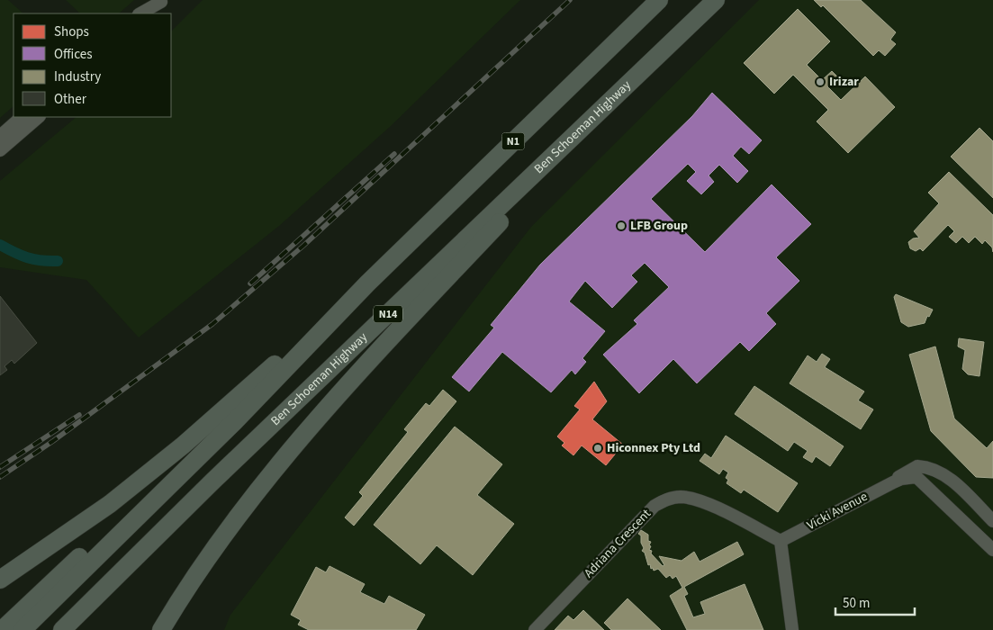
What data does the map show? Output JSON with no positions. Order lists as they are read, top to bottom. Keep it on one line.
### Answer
{"streets":{"highway":["Ben Schoeman Highway","N1","N14"],"street":["Vicki Avenue","Adriana Crescent"]},"crossings":[["Vicki Avenue","Adriana Crescent"]],"places":["Irizar","LFB Group","Hiconnex Pty Ltd"],"legend":["Shops","Offices","Industry","Other"],"scale_bar":"50 m"}
